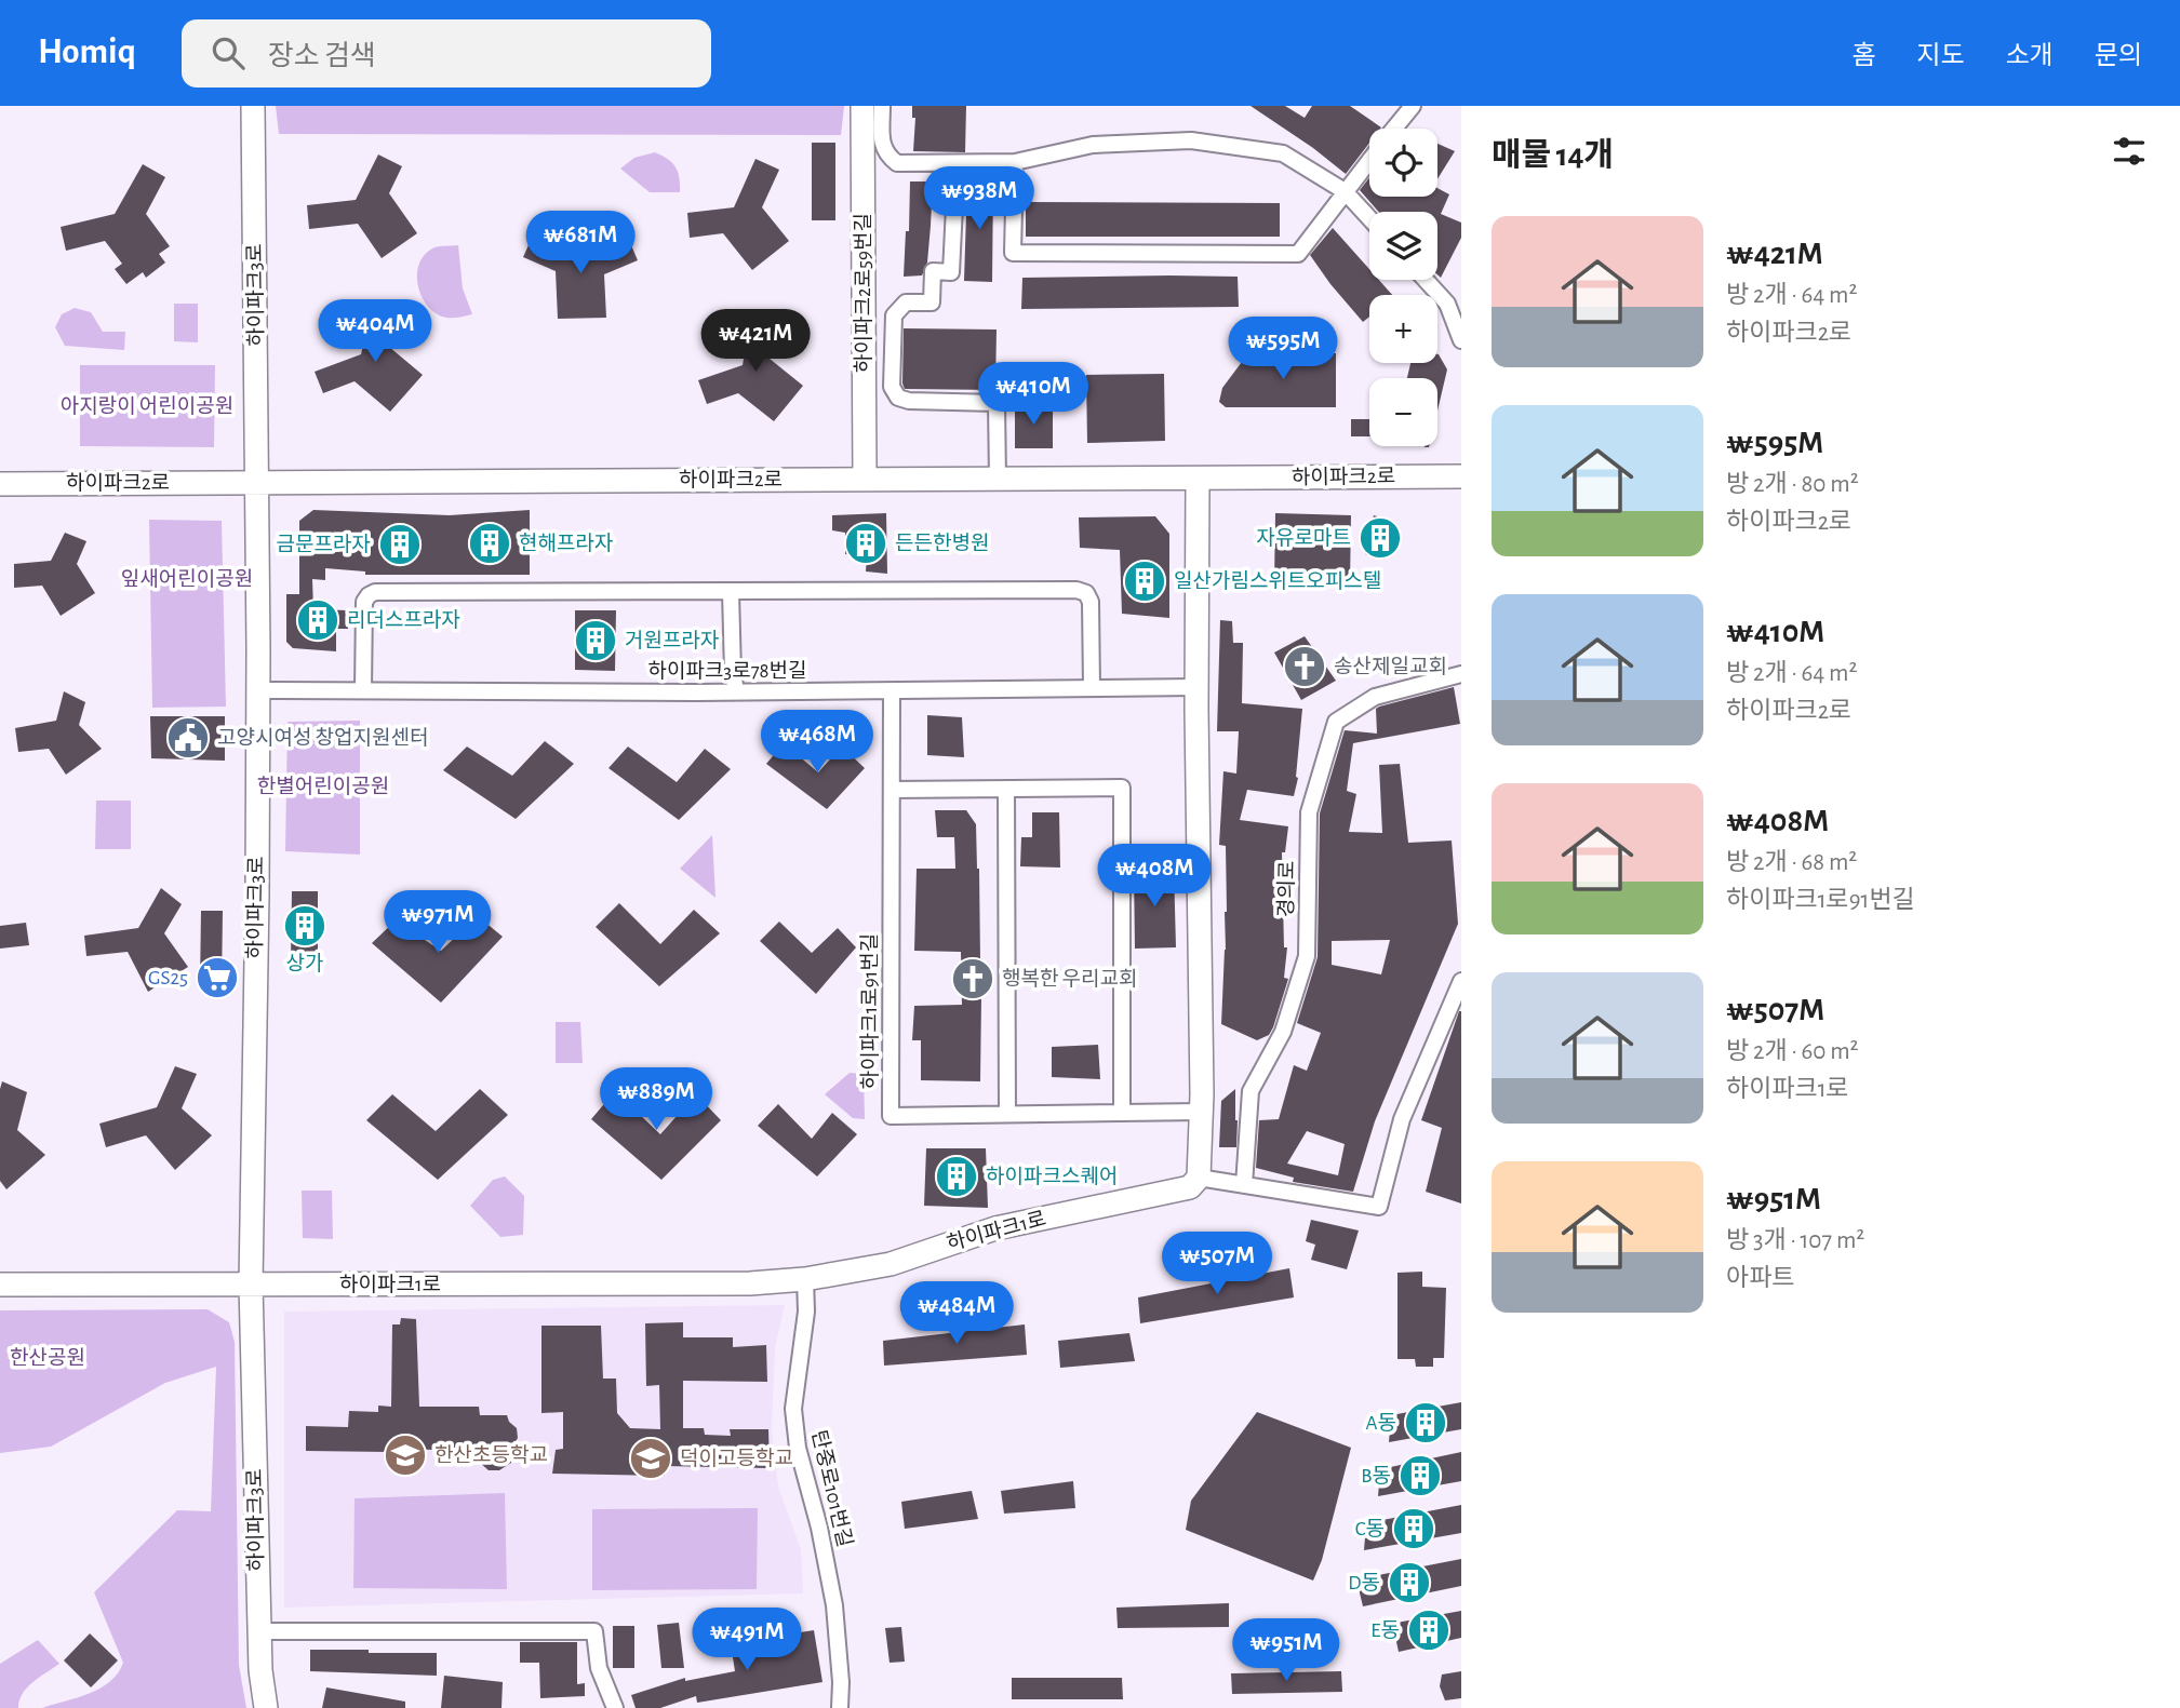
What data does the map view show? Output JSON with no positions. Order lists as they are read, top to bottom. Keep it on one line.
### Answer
{"streets":{"street":["하이파크2로59번길","하이파크3로","하이파크2로","하이파크3로78번길","경의로","하이파크1로91번길","하이파크1로","탄중로101번길"]},"crossings":[["하이파크2로59번길","하이파크2로"],["하이파크3로","하이파크2로"],["하이파크3로","하이파크3로78번길"],["하이파크3로","하이파크1로"],["하이파크3로78번길","하이파크1로91번길"],["하이파크1로","탄중로101번길"]],"parks":["아지랑이 어린이공원","잎새어린이공원","한별어린이공원","한산공원"],"places":{"building":["자유로마트","현해프라자","든든한병원","금문프라자","일산가림스위트오피스텔","리더스프라자","거원프라자","상가","하이파크스퀘어","A동","B동","C동","D동","E동"],"church":["송산제일교회","행복한 우리교회"],"public building":["고양시여성 창업지원센터"],"supermarket":["GS25"],"school or university":["한산초등학교","덕이고등학교"]},"page":{"header":"Homiq","search":"장소 검색","nav":["홈","지도","소개","문의"],"heading":"매물 14개","map_buttons":["+","−"],"price":["₩938M","₩681M","₩404M","₩421M","₩595M","₩410M","₩468M","₩408M","₩971M","₩889M","₩507M","₩484M","₩491M","₩951M"],"list":[{"name":"₩421M","note":"방 2개 · 64 m² · 하이파크2로"},{"name":"₩595M","note":"방 2개 · 80 m² · 하이파크2로"},{"name":"₩410M","note":"방 2개 · 64 m² · 하이파크2로"},{"name":"₩408M","note":"방 2개 · 68 m² · 하이파크1로91번길"},{"name":"₩507M","note":"방 2개 · 60 m² · 하이파크1로"},{"name":"₩951M","note":"방 3개 · 107 m² · 아파트"}]}}
